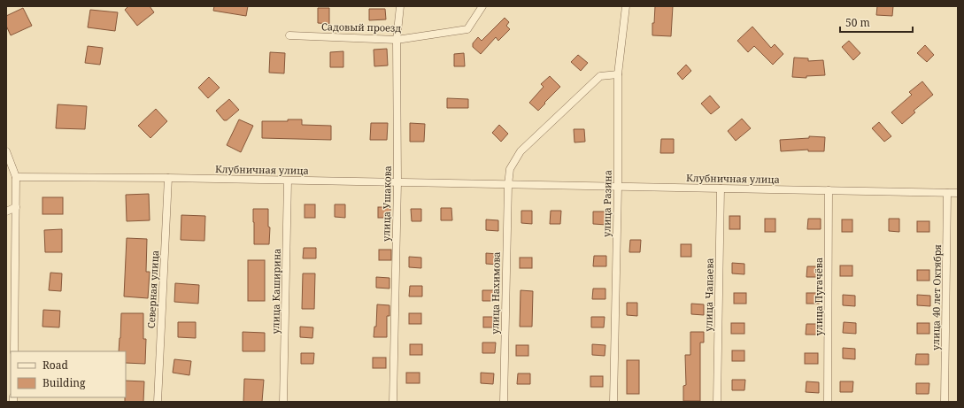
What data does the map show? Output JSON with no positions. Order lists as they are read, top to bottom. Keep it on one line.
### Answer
{"streets":{"street":["Садовый проезд","Клубничная улица","улица Ушакова","улица Разина","Северная улица","улица Каширина","улица Нахимова","улица Чапаева","улица Пугачёва","улица 40 лет Октября"]},"crossings":[["Садовый проезд","улица Ушакова"],["Клубничная улица","улица Ушакова"],["Клубничная улица","улица Разина"],["Клубничная улица","Северная улица"],["Клубничная улица","улица Каширина"],["Клубничная улица","улица Нахимова"],["Клубничная улица","улица Чапаева"],["Клубничная улица","улица Пугачёва"],["Клубничная улица","улица 40 лет Октября"]],"legend":["Road","Building"],"scale_bar":"50 m"}
